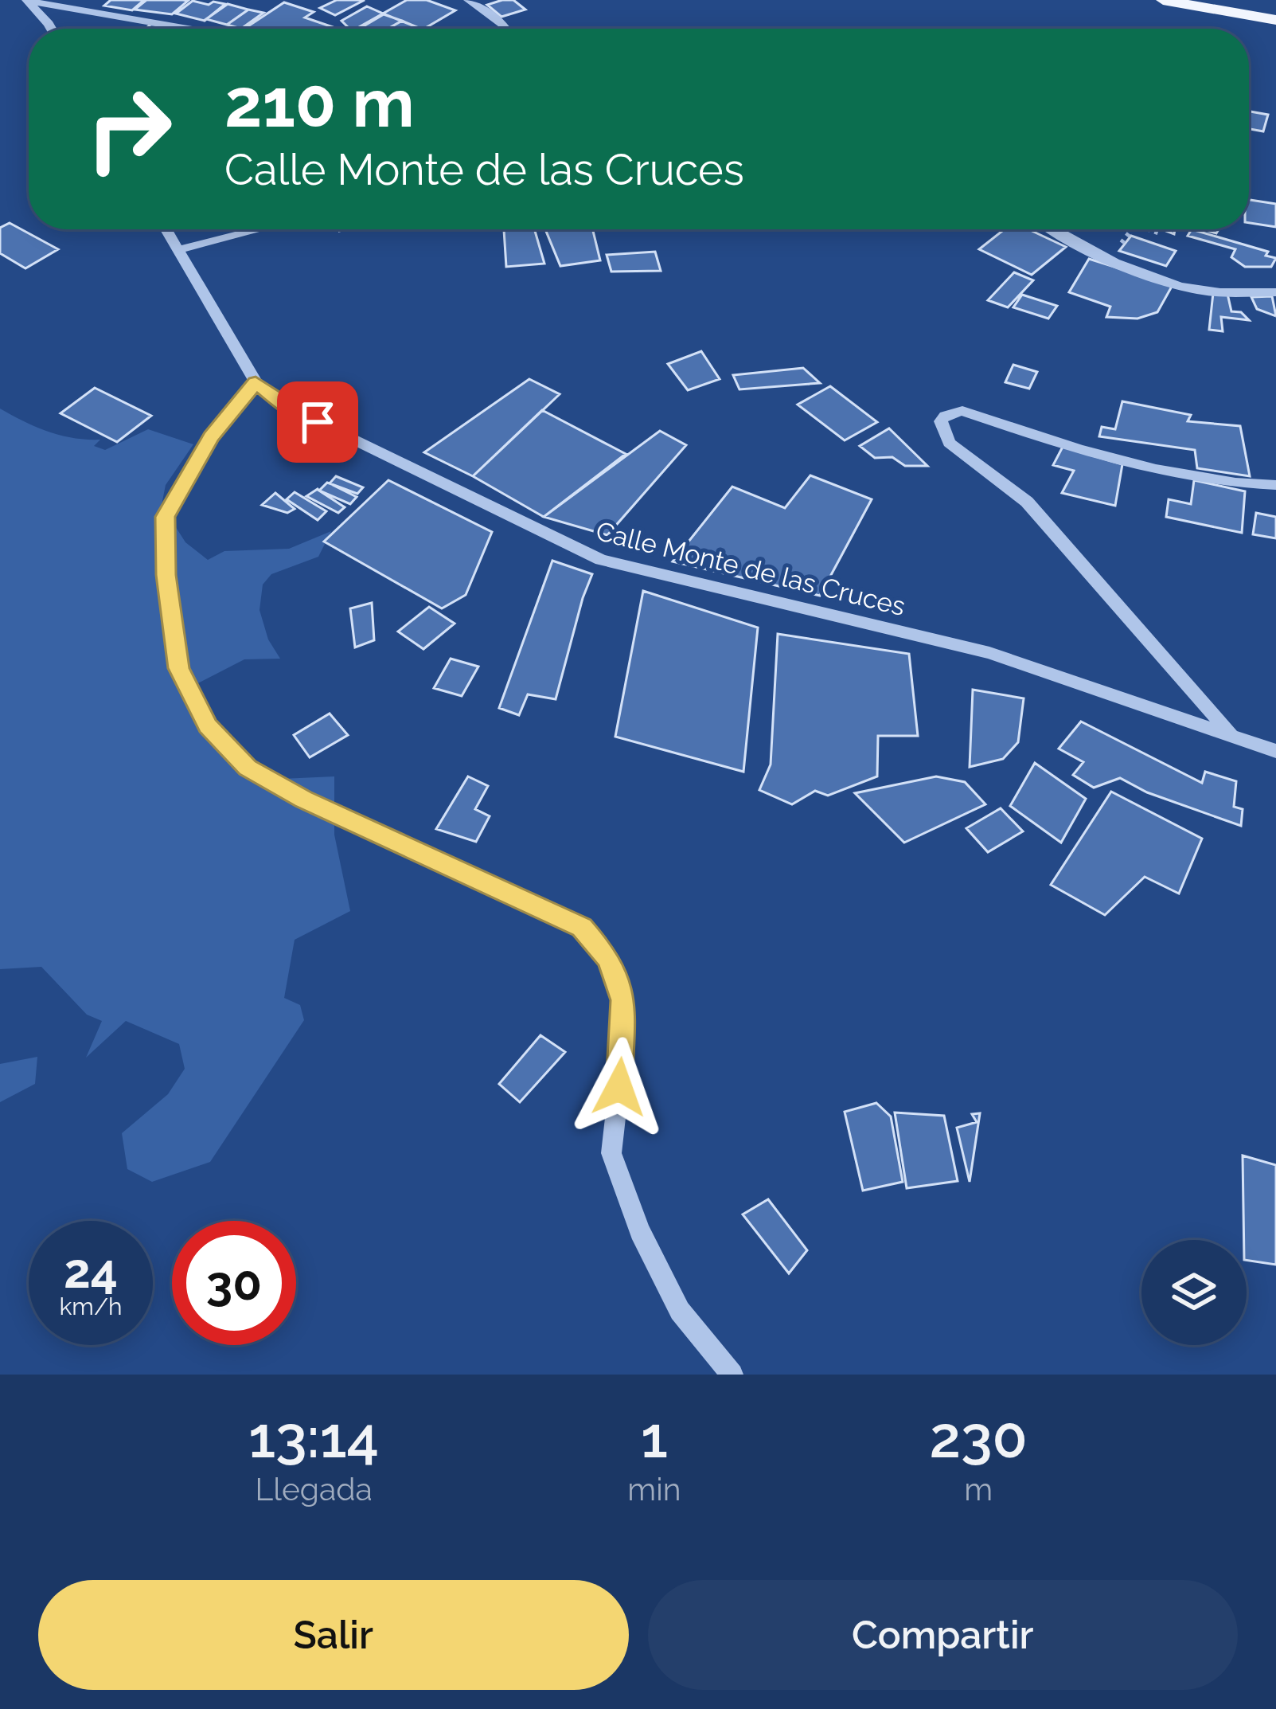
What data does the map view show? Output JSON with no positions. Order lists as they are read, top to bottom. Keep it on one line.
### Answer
{"streets":{"street":["Calle Monte de las Cruces"]},"page":{"turn":["210 m","Calle Monte de las Cruces"],"speed":"24 km/h","limit":"30","eta":["13:14","Llegada","1","min","230","m"],"buttons":["Salir","Compartir"]}}
